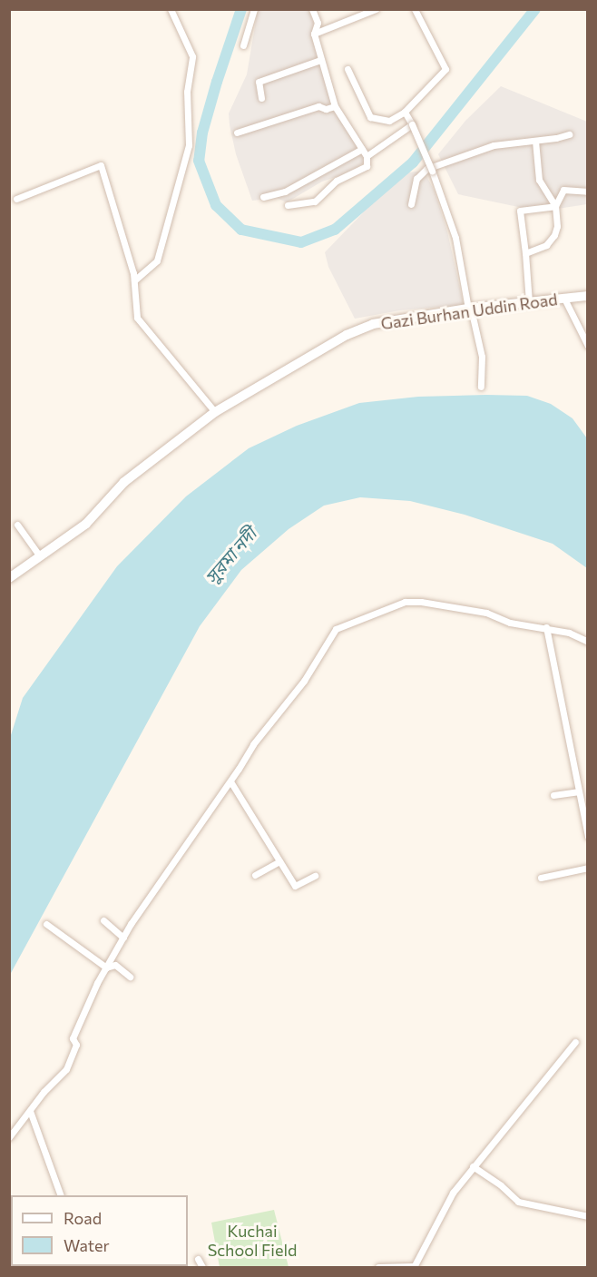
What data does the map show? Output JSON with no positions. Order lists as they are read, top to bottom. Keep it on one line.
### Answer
{"streets":{"street":["Gazi Burhan Uddin Road"]},"water":["সুরমা নদী"],"parks":["Kuchai School Field"],"legend":["Road","Water"]}
